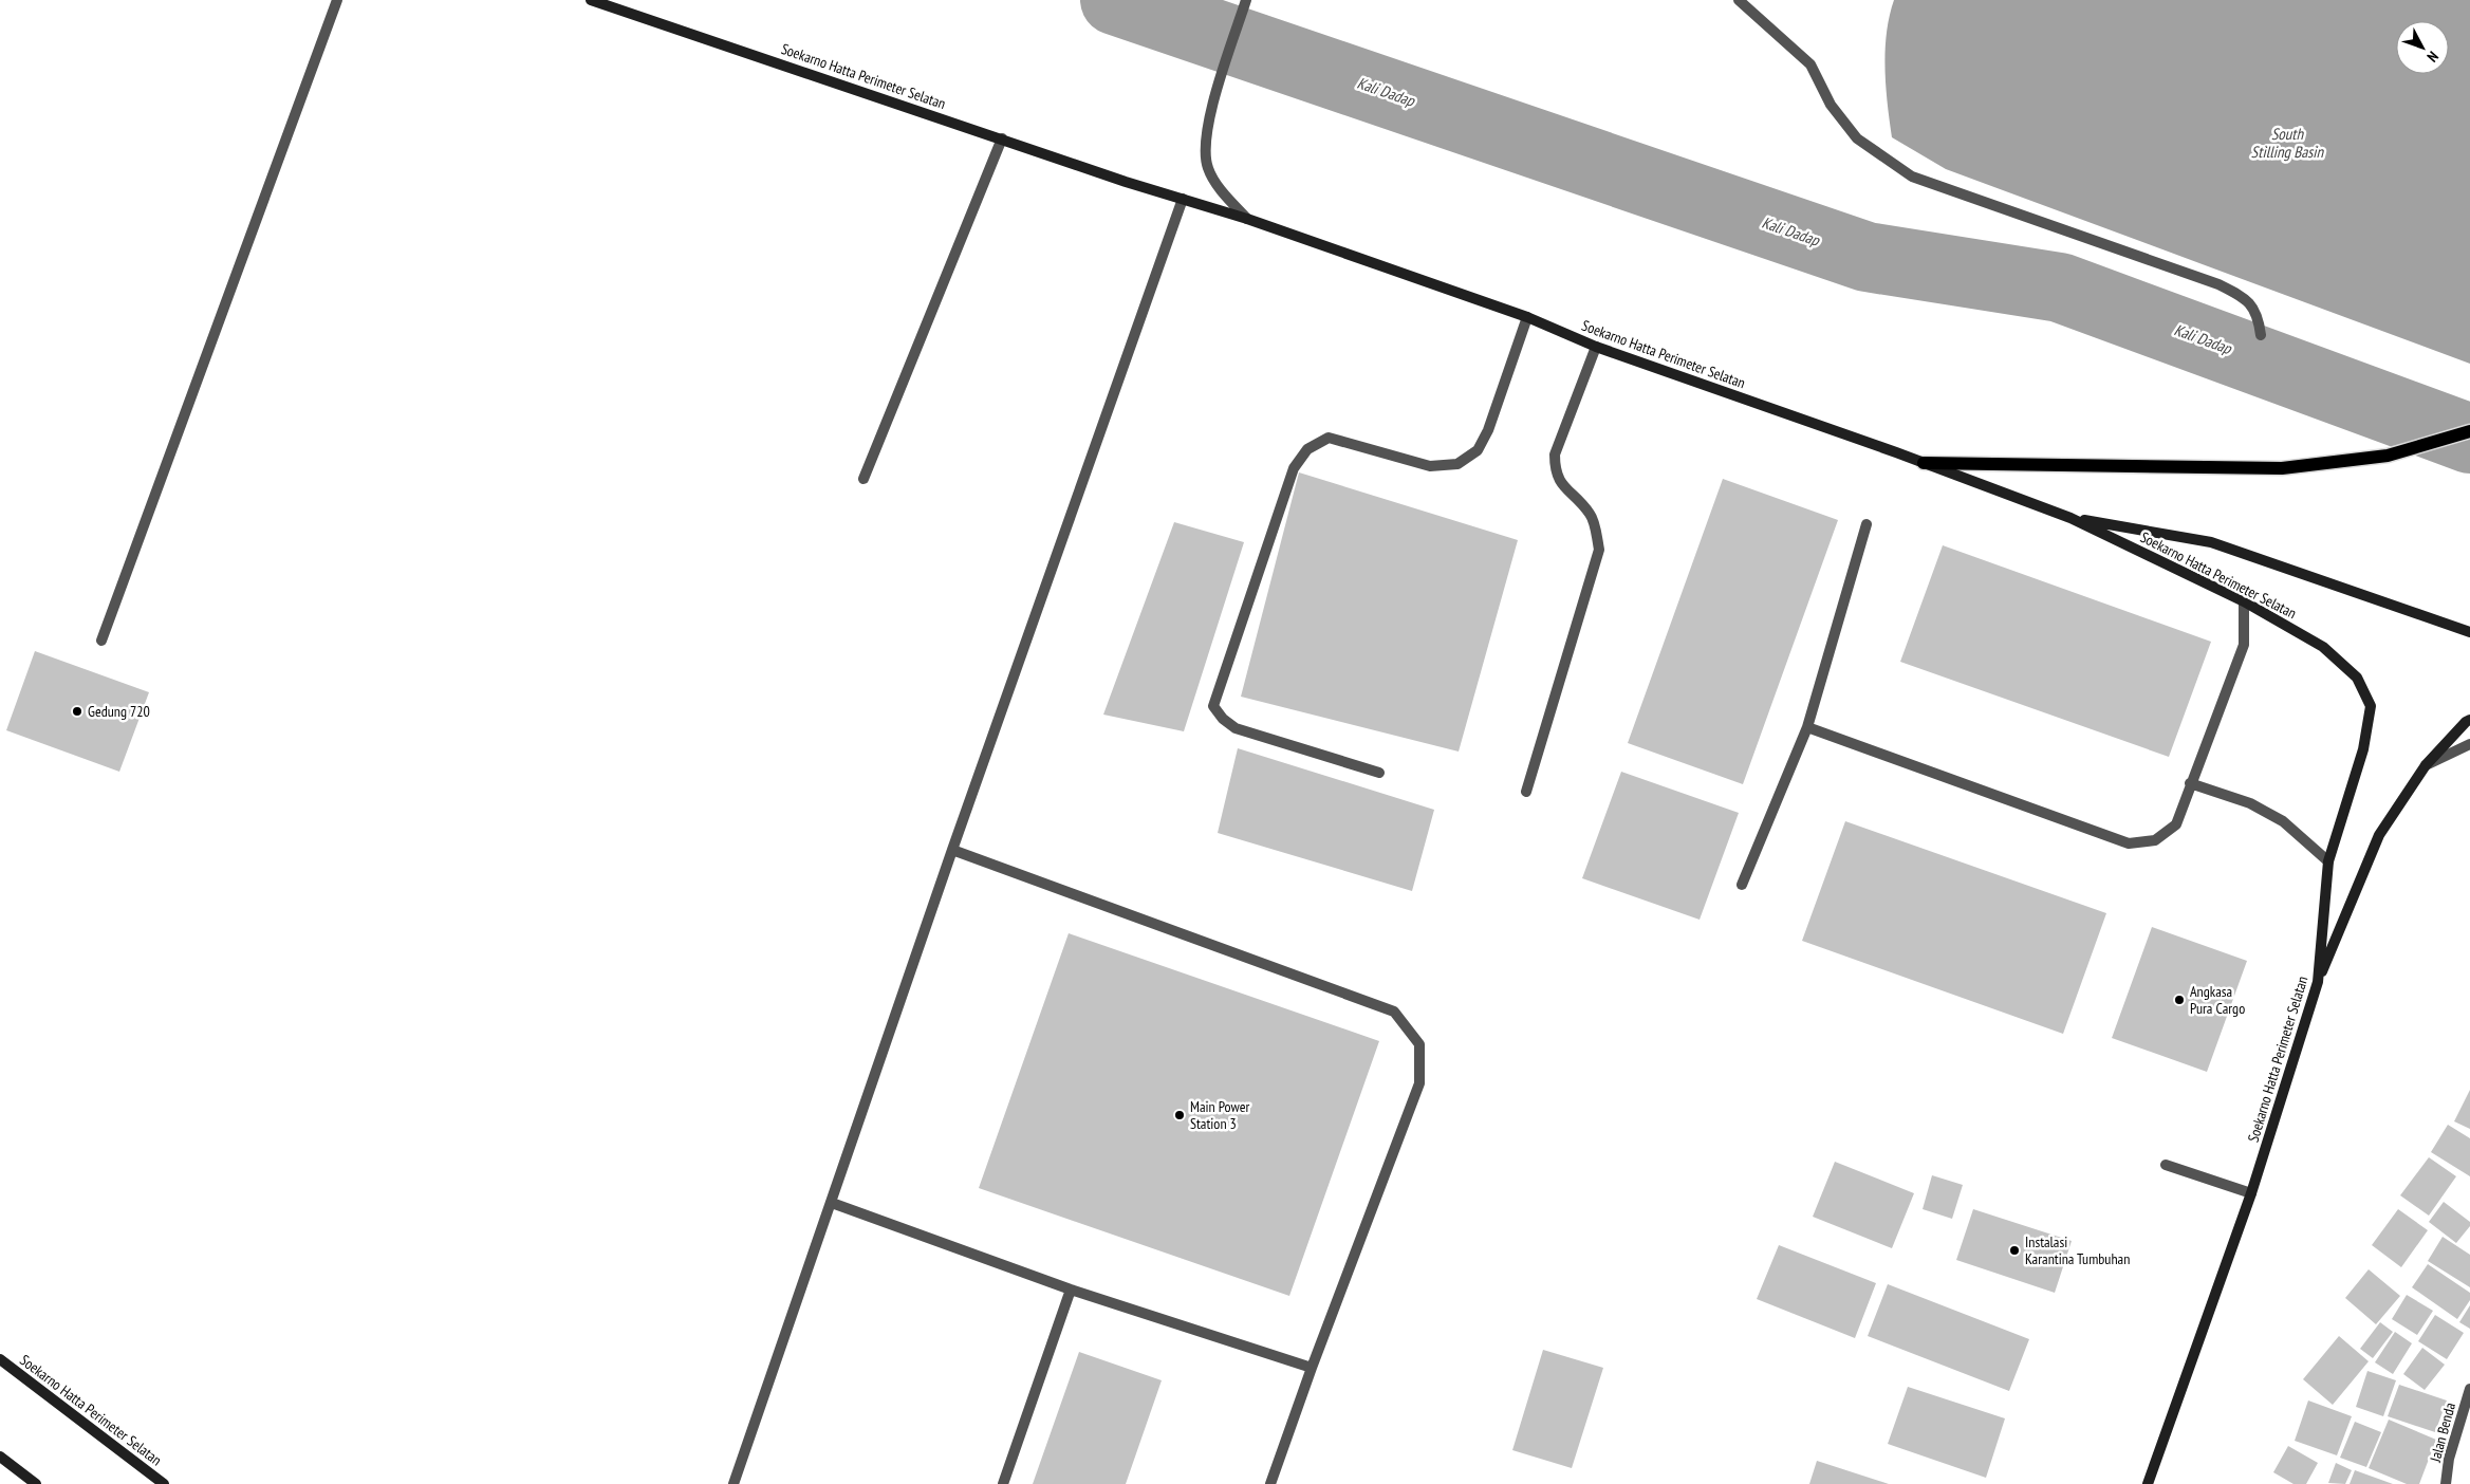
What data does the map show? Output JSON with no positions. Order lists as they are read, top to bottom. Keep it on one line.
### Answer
{"streets":{"main road":["Soekarno Hatta Perimeter Selatan"],"street":["Jalan Benda"]},"water":["Kali Dadap","South Stilling Basin"],"places":["Gedung 720","Angkasa Pura Cargo","Main Power Station 3","Instalasi Karantina Tumbuhan"],"north":"bottom right"}
